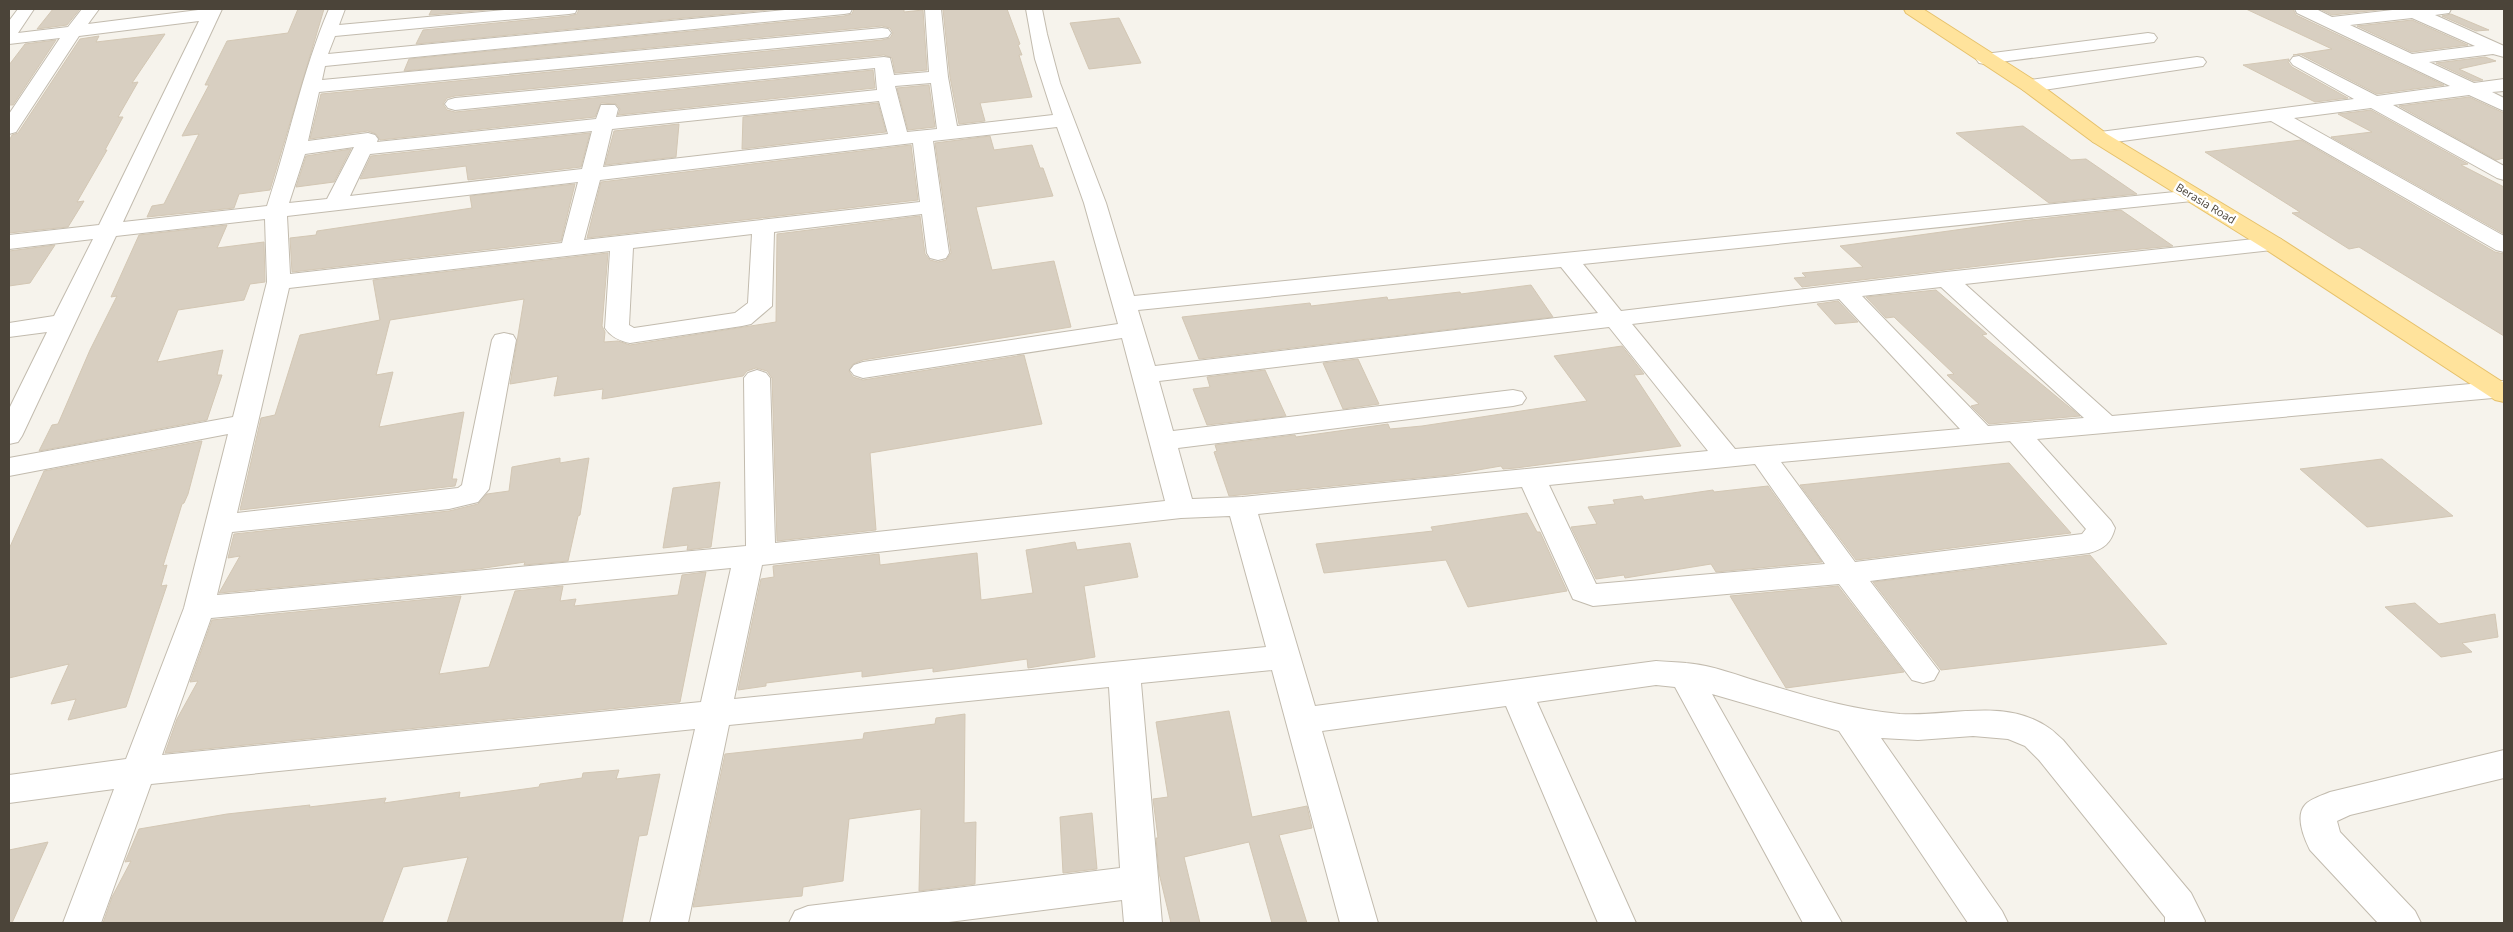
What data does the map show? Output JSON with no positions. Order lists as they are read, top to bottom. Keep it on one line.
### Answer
{"streets":{"main road":["Berasia Road"]}}
